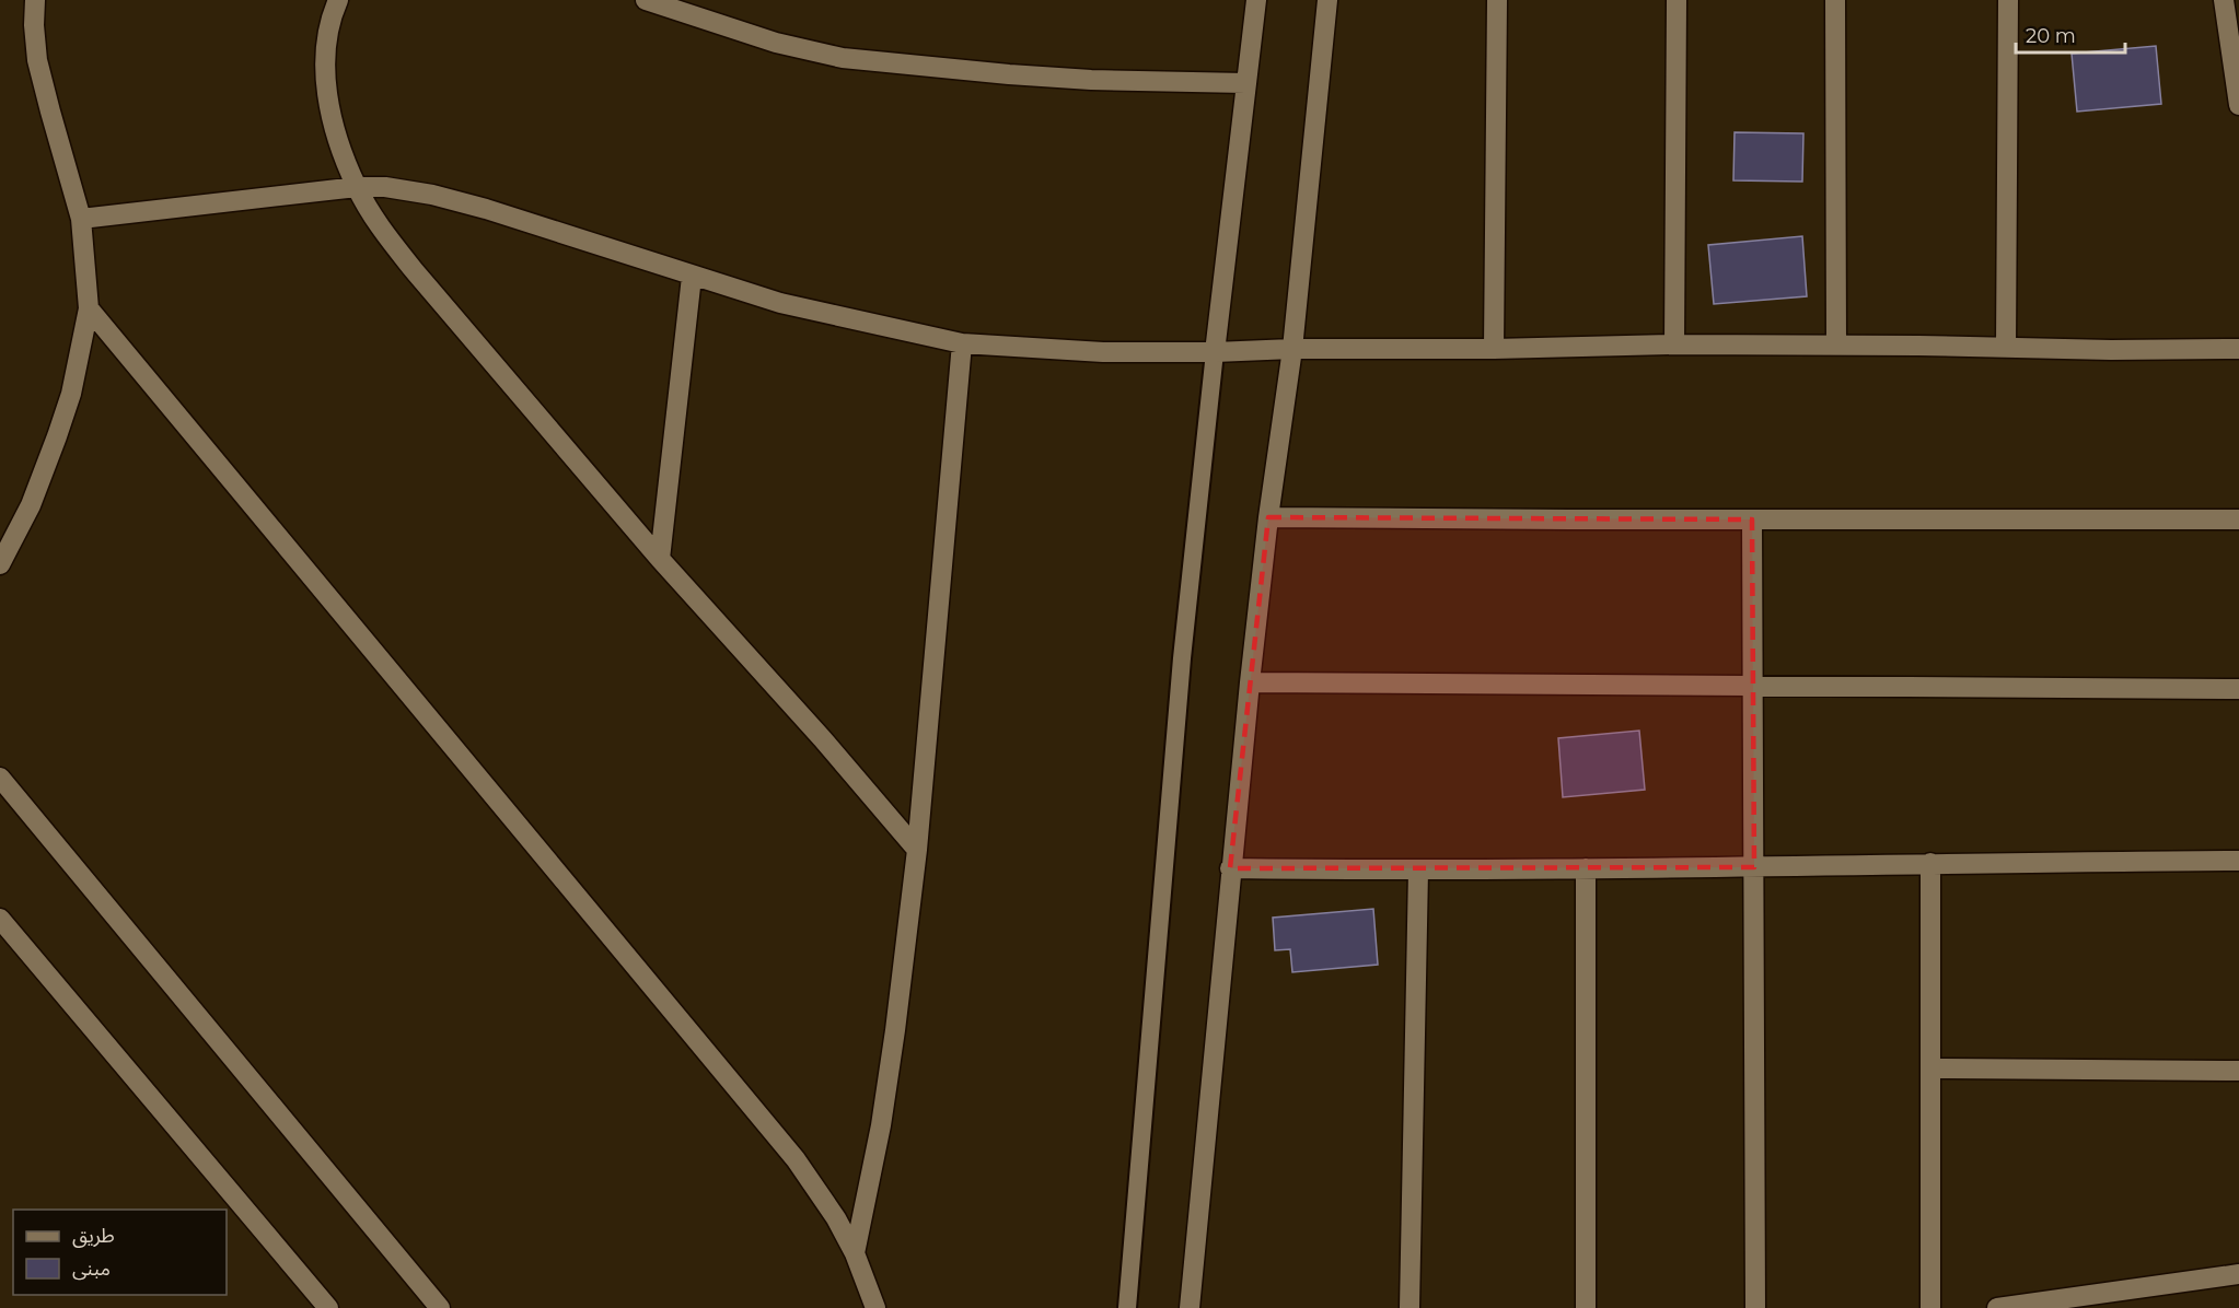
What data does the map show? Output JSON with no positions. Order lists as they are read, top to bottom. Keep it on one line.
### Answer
{"legend":["طريق","مبنى"],"scale_bar":"20 m"}
